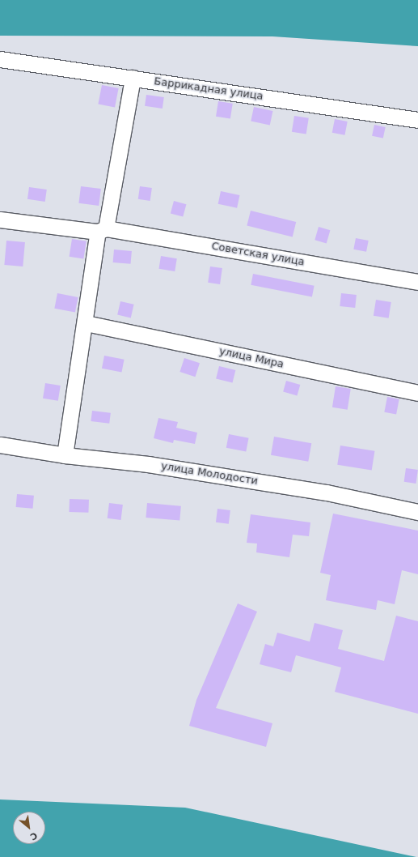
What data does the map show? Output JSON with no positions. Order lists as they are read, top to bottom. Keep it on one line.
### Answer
{"streets":{"street":["Баррикадная улица","Советская улица","улица Мира","улица Молодости"]},"north":"bottom right"}
